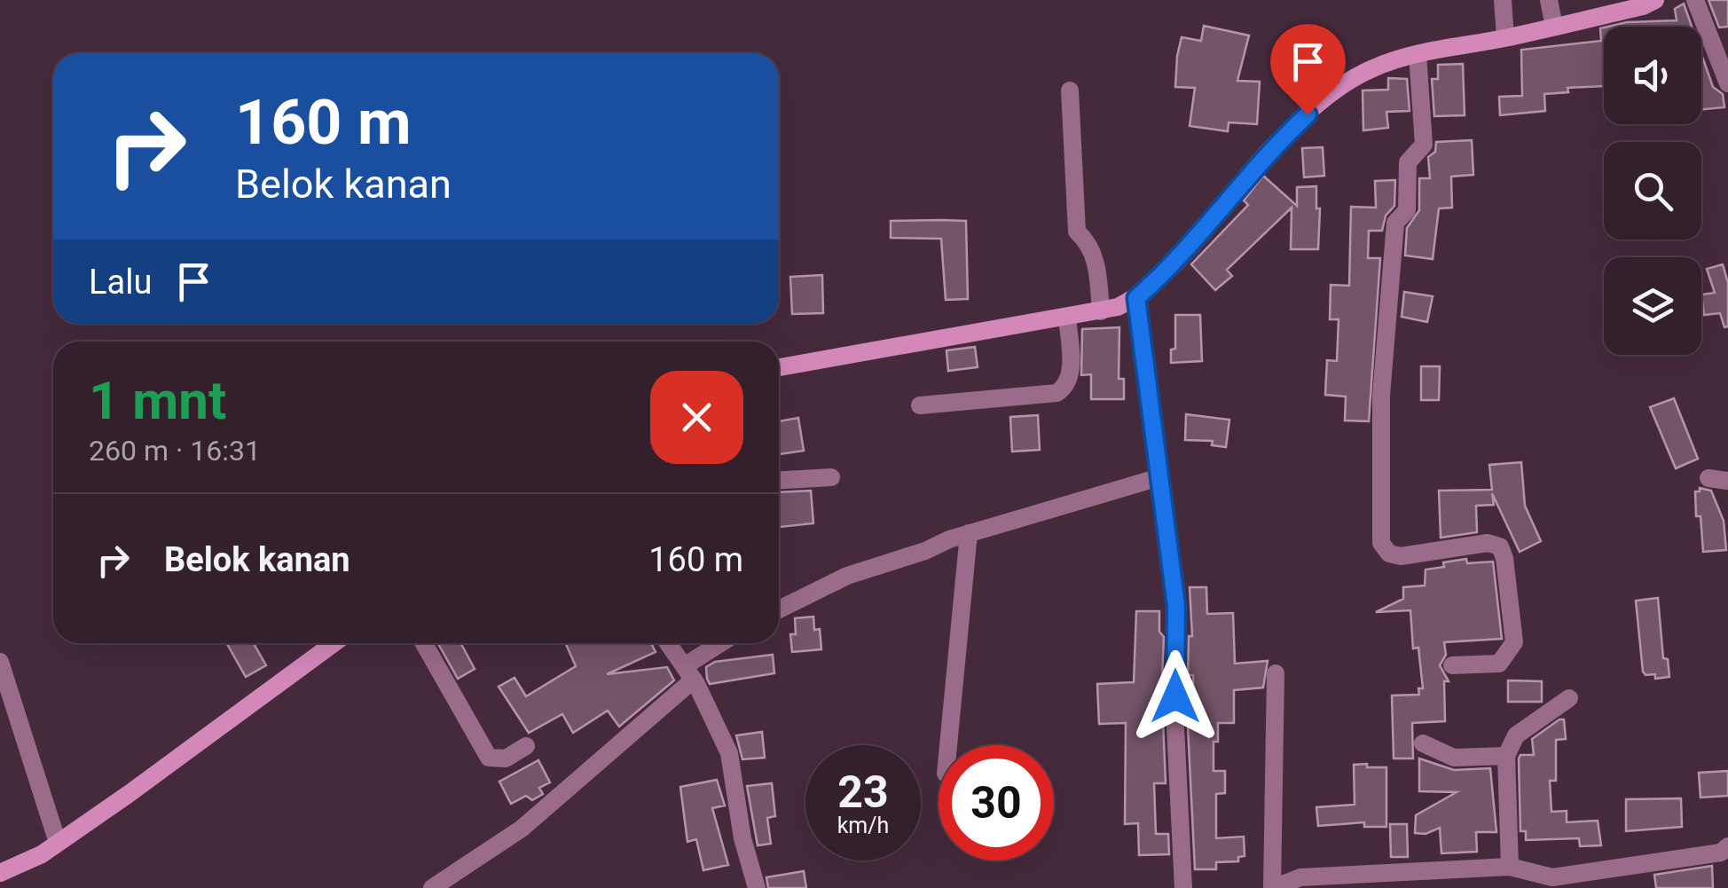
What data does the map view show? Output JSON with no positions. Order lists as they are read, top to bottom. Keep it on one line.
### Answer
{"page":{"turn":["160 m","Belok kanan"],"then":"Lalu","heading":["1 mnt","260 m · 16:31"],"list":[{"name":"Belok kanan","value":"160 m"}],"speed":"23 km/h","limit":"30"}}
